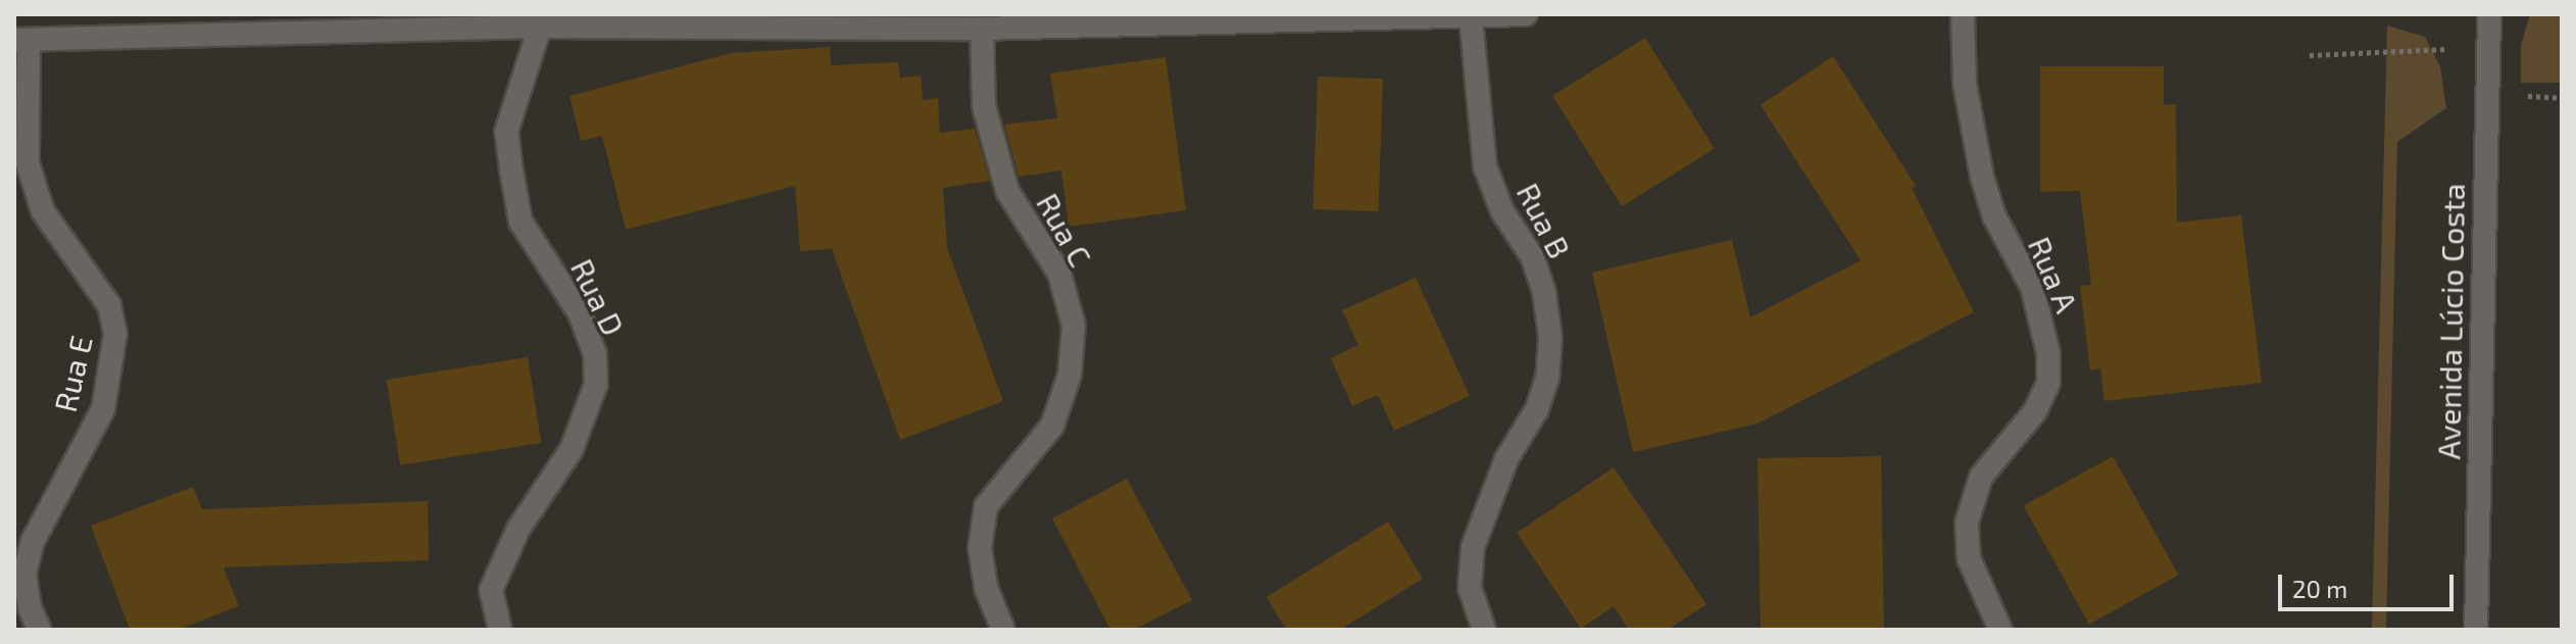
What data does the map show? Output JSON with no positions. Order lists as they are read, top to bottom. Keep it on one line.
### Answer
{"streets":{"street":["Rua B","Rua C","Rua A","Rua D","Avenida Lúcio Costa","Rua E"]},"scale_bar":"20 m"}
